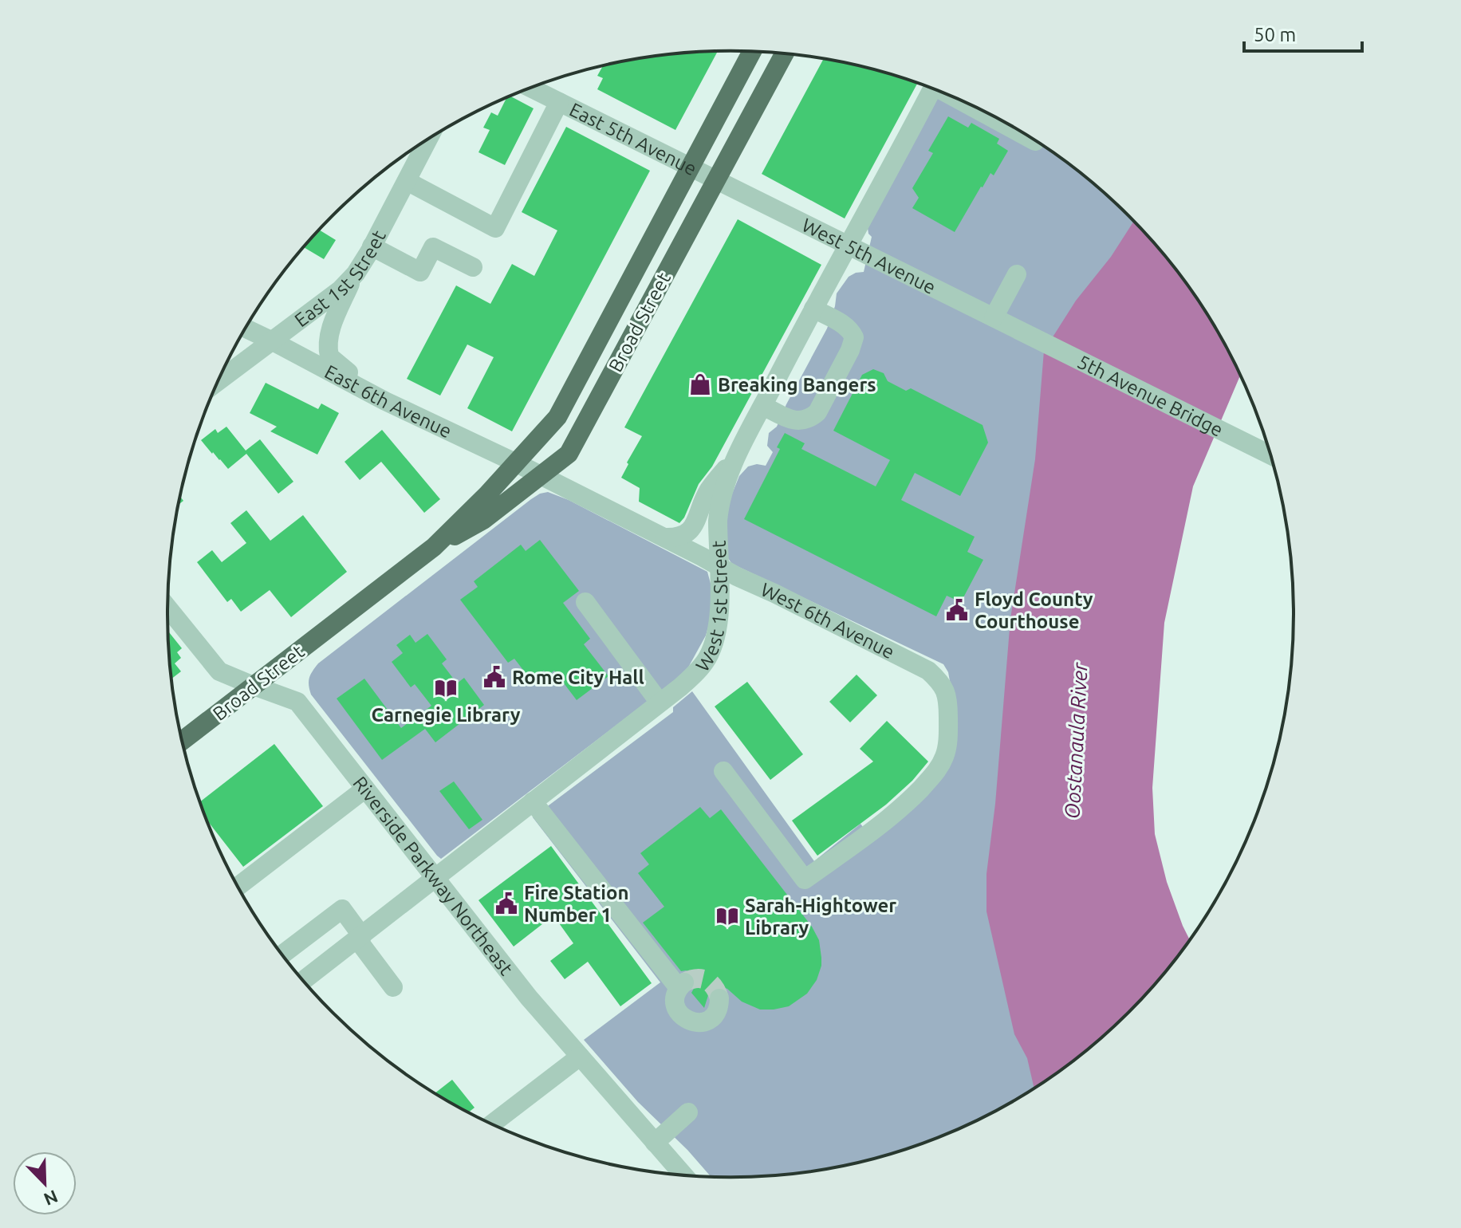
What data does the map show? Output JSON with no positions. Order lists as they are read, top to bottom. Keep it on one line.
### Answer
{"streets":{"main road":["Broad Street"],"street":["East 5th Avenue","West 5th Avenue","East 1st Street","5th Avenue Bridge","East 6th Avenue","West 1st Street","West 6th Avenue","Riverside Parkway Northeast"]},"crossings":[["East 5th Avenue","West 5th Avenue"],["East 5th Avenue","Broad Street"],["West 5th Avenue","Broad Street"],["West 5th Avenue","5th Avenue Bridge"],["West 5th Avenue","West 1st Street"],["East 1st Street","East 6th Avenue"],["Broad Street","East 6th Avenue"],["Broad Street","West 6th Avenue"],["Broad Street","Riverside Parkway Northeast"],["East 6th Avenue","West 6th Avenue"],["West 1st Street","West 6th Avenue"],["West 1st Street","Riverside Parkway Northeast"]],"water":["Oostanaula River"],"places":{"shop":["Breaking Bangers"],"public building":["Floyd County Courthouse","Rome City Hall","Fire Station Number 1"],"library":["Carnegie Library","Sarah-Hightower Library"]},"scale_bar":"50 m","north":"bottom right"}
